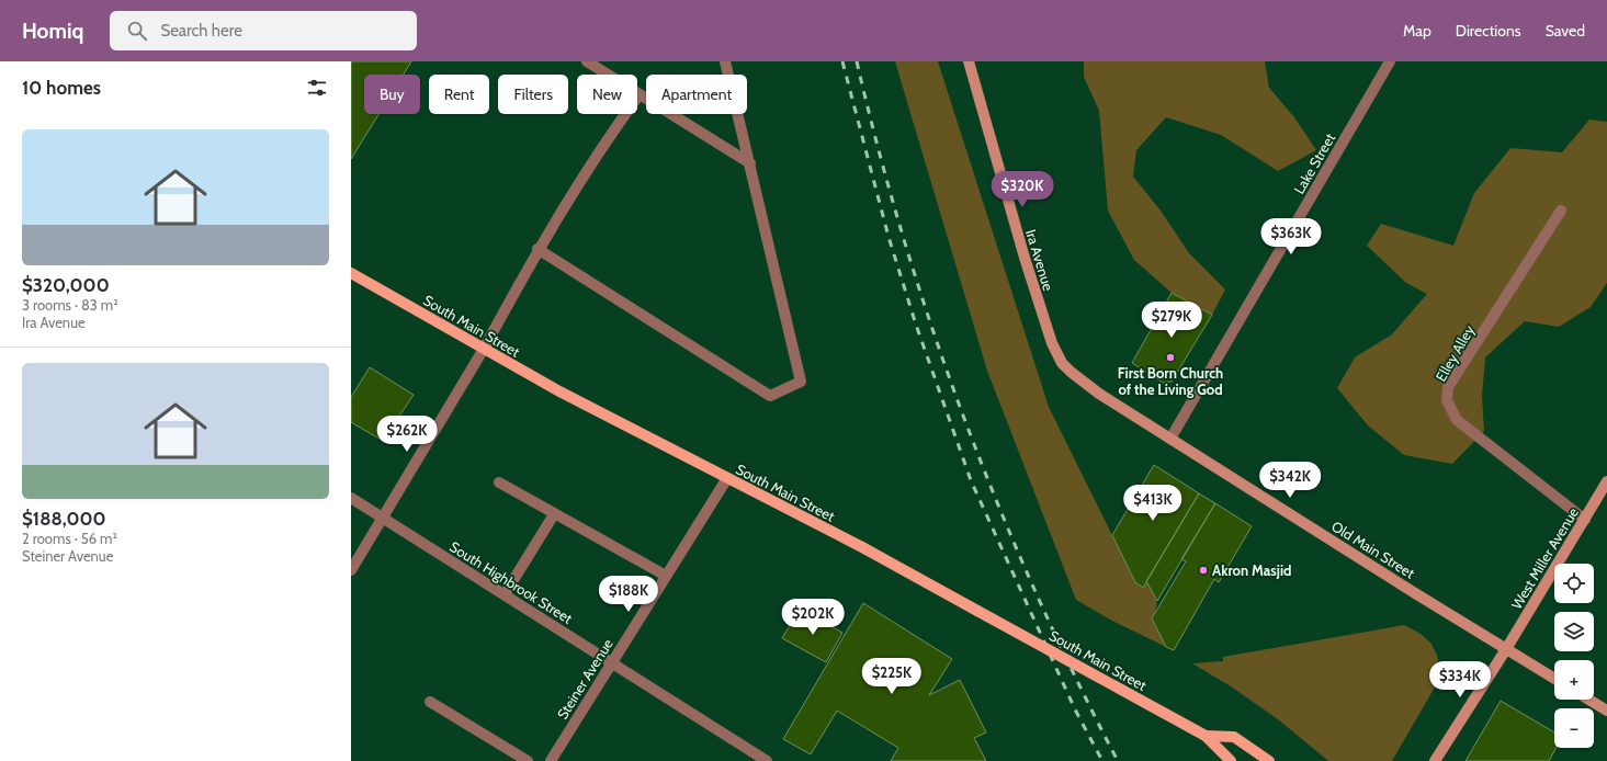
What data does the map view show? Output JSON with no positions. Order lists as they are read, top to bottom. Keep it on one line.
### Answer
{"streets":{"main road":["Ira Avenue","South Main Street","Old Main Street","West Miller Avenue"],"street":["Lake Street","Elley Alley","South Highbrook Street","Steiner Avenue"]},"crossings":[["Lake Street","Old Main Street"],["Ira Avenue","Old Main Street"],["South Main Street","Steiner Avenue"],["Elley Alley","West Miller Avenue"],["Old Main Street","West Miller Avenue"],["South Highbrook Street","Steiner Avenue"]],"places":["First Born Church of the Living God","Akron Masjid"],"page":{"header":"Homiq","search":"Search here","nav":["Map","Directions","Saved"],"heading":"10 homes","chip":["Buy","Rent","Filters","New","Apartment"],"list":[{"name":"$320,000","note":"3 rooms · 83 m² · Ira Avenue"},{"name":"$188,000","note":"2 rooms · 56 m² · Steiner Avenue"}],"price":["$320K","$363K","$279K","$262K","$342K","$413K","$188K","$202K","$225K","$334K"],"map_buttons":["+","−"]}}
